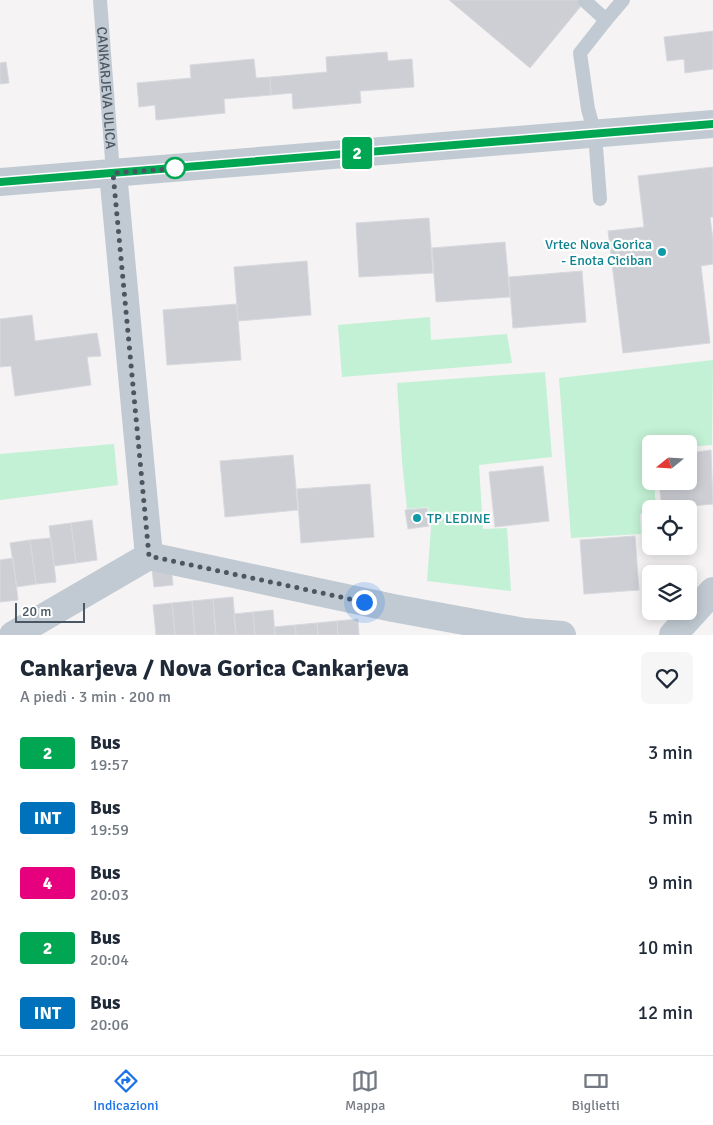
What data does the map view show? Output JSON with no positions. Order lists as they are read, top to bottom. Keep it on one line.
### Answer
{"streets":{"lane":["CANKARJEVA ULICA"]},"places":["Vrtec Nova Gorica - Enota Ciciban","TP LEDINE"],"lines":["bus line 2"],"scale_bar":"20 m","north":"left","page":{"on_map":"2","scale":"20 m","heading":["Cankarjeva / Nova Gorica Cankarjeva","A piedi · 3 min · 200 m"],"list":[{"mark":"2","name":"Bus","note":"19:57","value":"3 min"},{"mark":"INT","name":"Bus","note":"19:59","value":"5 min"},{"mark":"4","name":"Bus","note":"20:03","value":"9 min"},{"mark":"2","name":"Bus","note":"20:04","value":"10 min"},{"mark":"INT","name":"Bus","note":"20:06","value":"12 min"}],"tabs":["Indicazioni","Mappa","Biglietti"]}}
